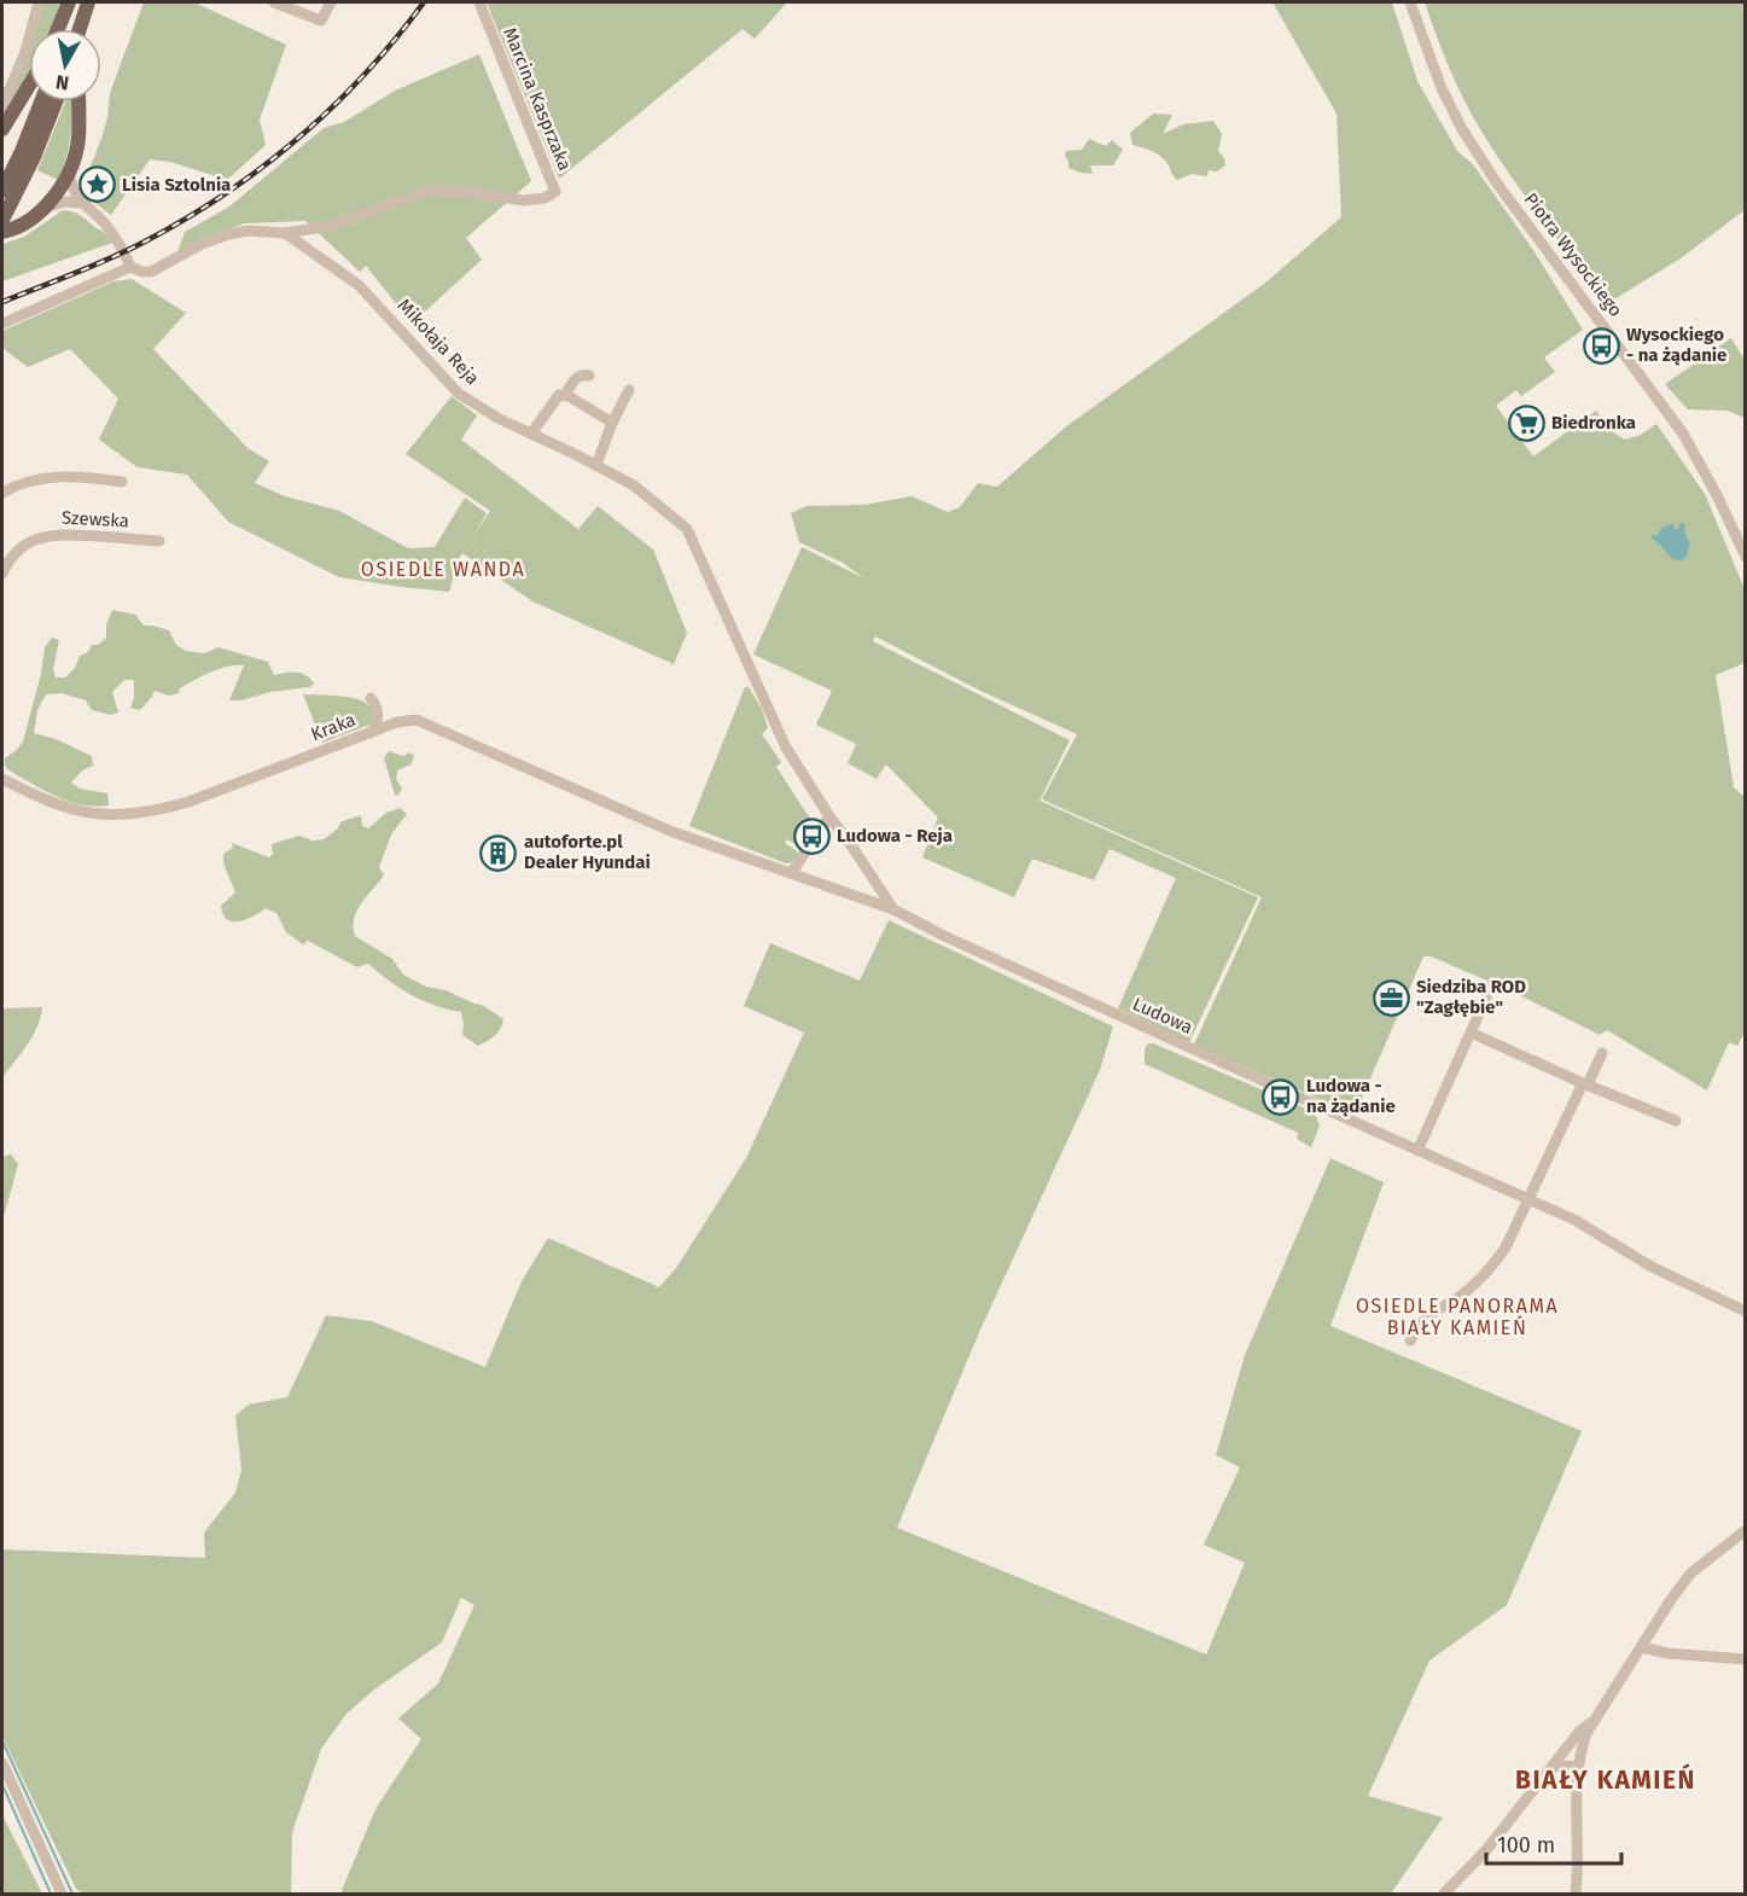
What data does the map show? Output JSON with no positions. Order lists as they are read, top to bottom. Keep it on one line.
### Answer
{"streets":{"street":["Marcina Kasprzaka","Piotra Wysockiego","Mikołaja Reja","Szewska","Kraka","Ludowa"]},"crossings":[["Marcina Kasprzaka","Mikołaja Reja"],["Mikołaja Reja","Ludowa"],["Kraka","Ludowa"]],"districts":["OSIEDLE WANDA","OSIEDLE PANORAMA BIAŁY KAMIEŃ","BIAŁY KAMIEŃ"],"places":{"place":["Lisia Sztolnia"],"bus stop":["Wysockiego - na żądanie","Ludowa - Reja","Ludowa - na żądanie"],"supermarket":["Biedronka"],"building":["autoforte.pl Dealer Hyundai"],"office":["Siedziba ROD \"Zagłębie\""]},"scale_bar":"100 m","north":"bottom"}
